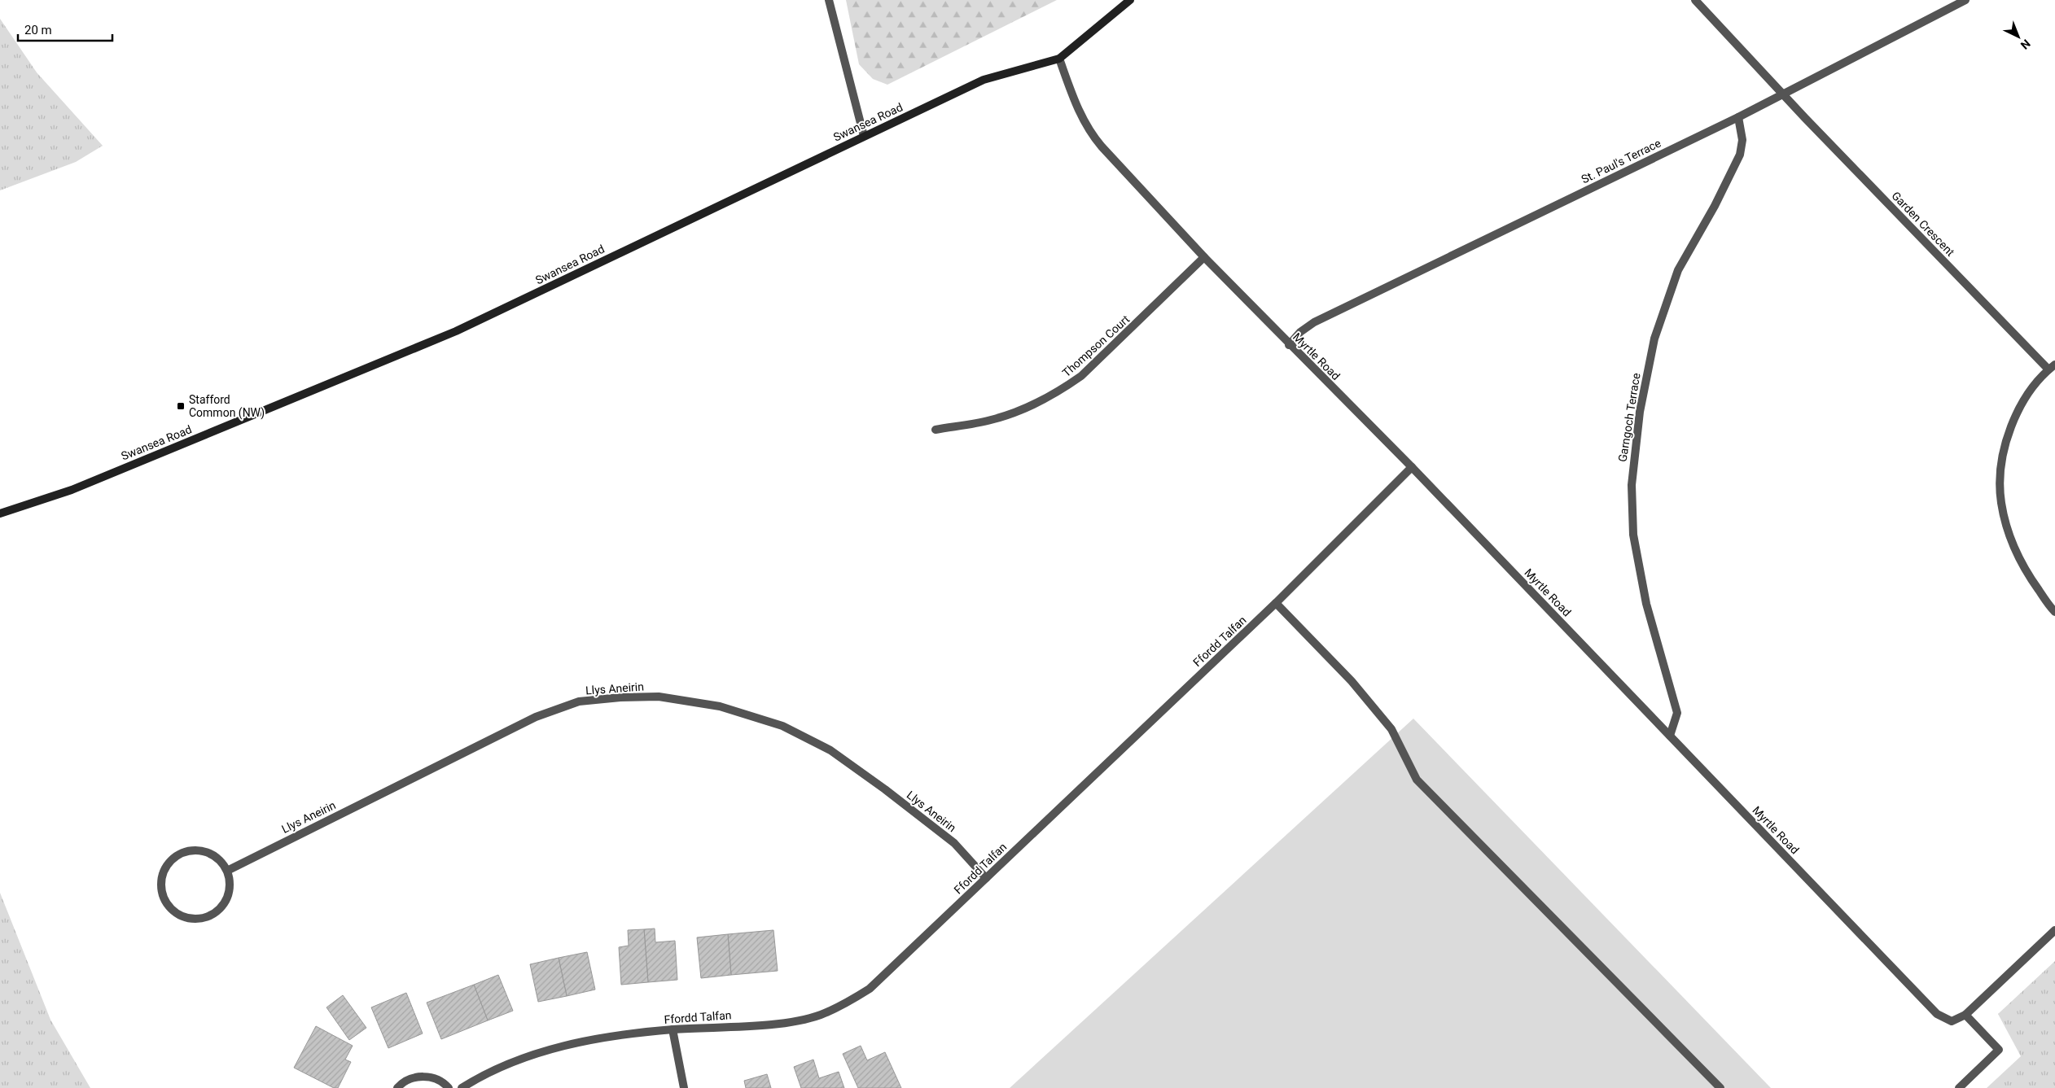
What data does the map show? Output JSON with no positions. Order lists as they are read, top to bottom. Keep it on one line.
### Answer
{"streets":{"main road":["Swansea Road"],"street":["St. Paul's Terrace","Garden Crescent","Thompson Court","Myrtle Road","Garngoch Terrace","Ffordd Talfan","Llys Aneirin"]},"crossings":[["Swansea Road","Myrtle Road"],["St. Paul's Terrace","Garden Crescent"],["St. Paul's Terrace","Myrtle Road"],["St. Paul's Terrace","Garngoch Terrace"],["Thompson Court","Myrtle Road"],["Myrtle Road","Garngoch Terrace"],["Myrtle Road","Ffordd Talfan"],["Ffordd Talfan","Llys Aneirin"]],"places":{"transit":["Stafford Common (NW)"]},"scale_bar":"20 m","north":"bottom right"}
